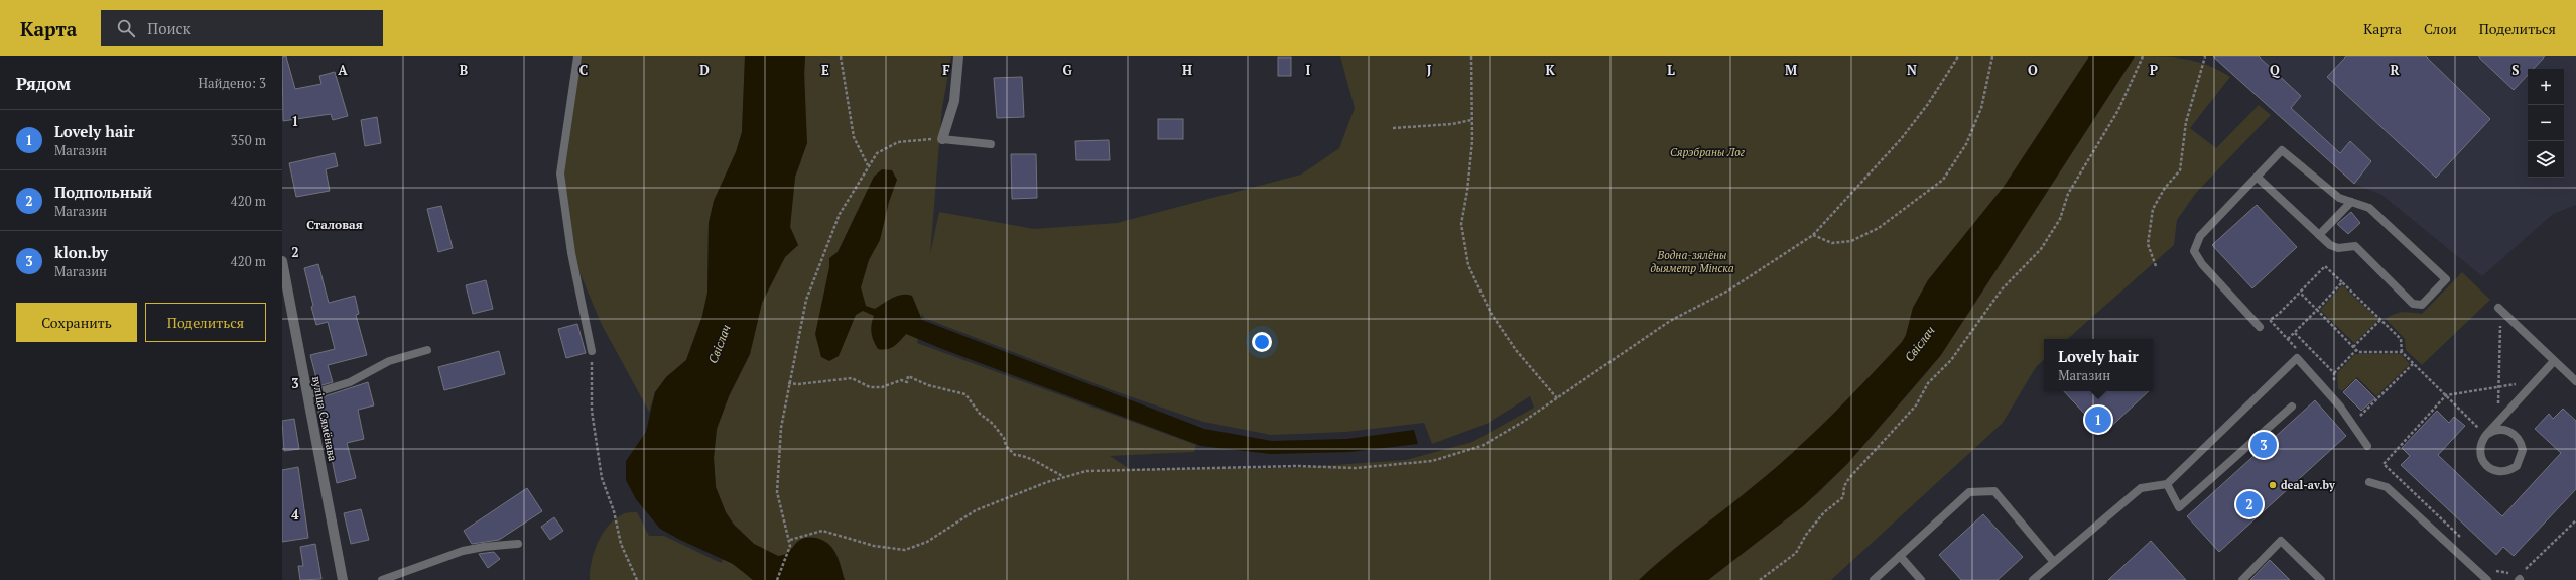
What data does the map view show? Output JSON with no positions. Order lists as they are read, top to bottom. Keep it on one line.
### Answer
{"streets":{"street":["вуліца Сямёнава"]},"districts":["Сталовая"],"water":["Свіслач"],"parks":["Сярэбраны Лог","Водна-зялёны дыяметр Мінска"],"places":["deal-av.by"],"page":{"header":"Карта","search":"Поиск","nav":["Карта","Слои","Поделиться"],"heading":["Рядом","Найдено: 3"],"map_buttons":["+","−"],"list":[{"mark":"1","name":"Lovely hair","note":"Магазин","value":"350 m"},{"mark":"2","name":"Подпольный","note":"Магазин","value":"420 m"},{"mark":"3","name":"klon.by","note":"Магазин","value":"420 m"}],"buttons":["Сохранить","Поделиться"],"popup":["Lovely hair","Магазин"],"pins":["1","3","2"]},"grid":{"columns":["A","B","C","D","E","F","G","H","I","J","K","L","M","N","O","P","Q","R","S"],"rows":["1","2","3","4"]}}
